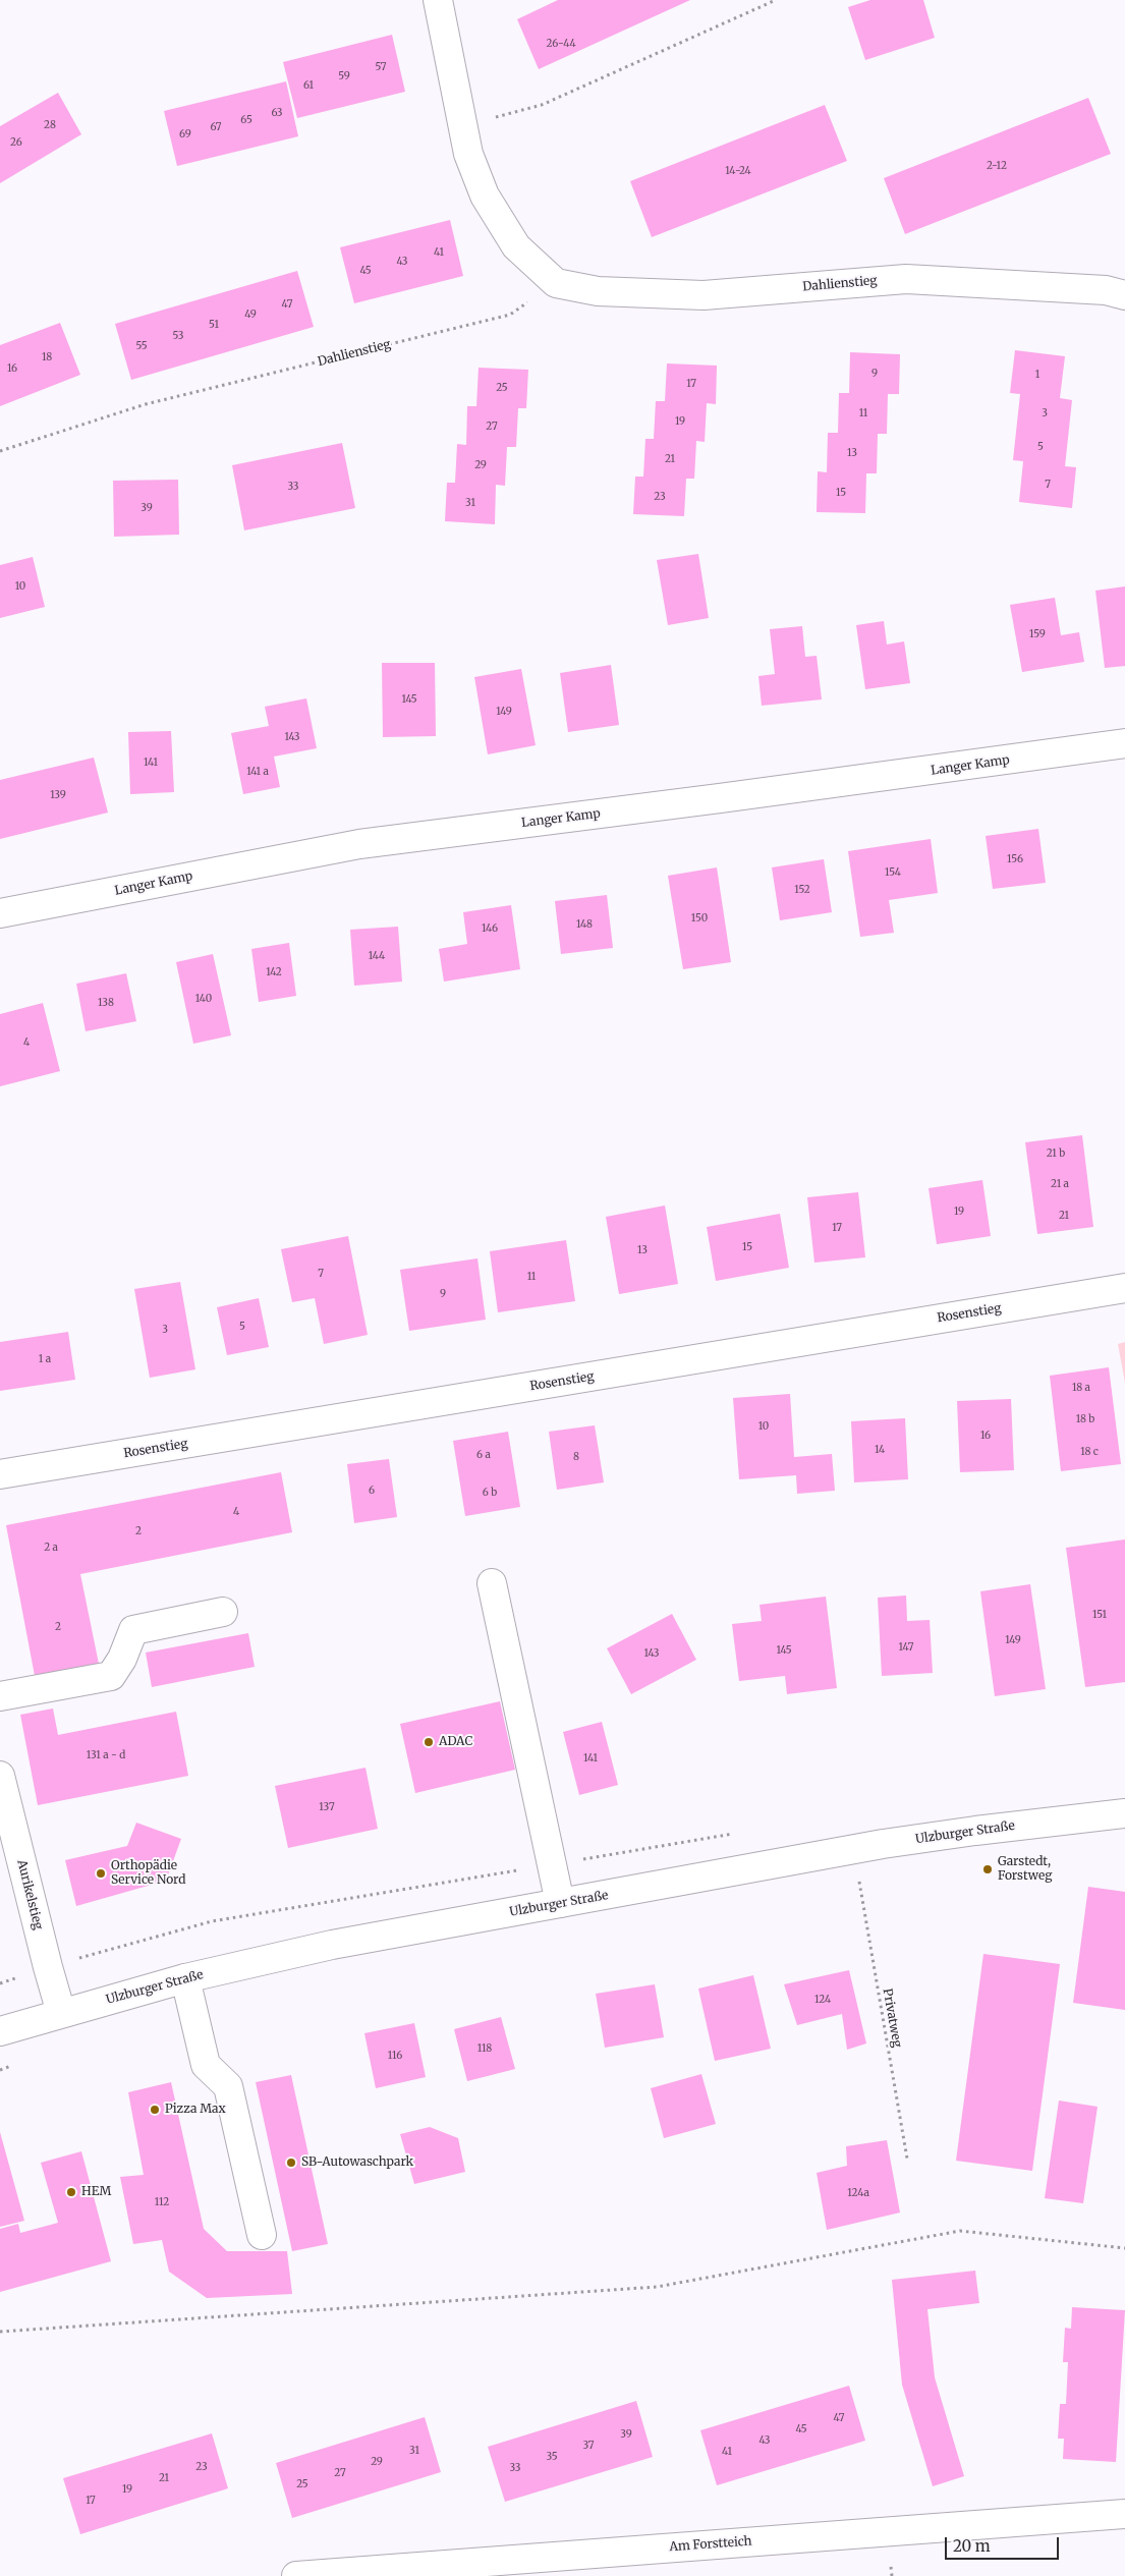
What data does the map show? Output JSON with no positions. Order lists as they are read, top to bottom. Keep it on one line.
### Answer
{"streets":{"street":["Dahlienstieg","Langer Kamp","Rosenstieg","Ulzburger Straße","Aurikelstieg","Am Forstteich"],"path":["Privatweg"]},"crossings":[["Ulzburger Straße","Aurikelstieg"]],"places":["ADAC","Garstedt, Forstweg","Orthopädie Service Nord","Pizza Max","SB-Autowaschpark","HEM"],"house_numbers":["26-44","57","59","61","63","65","28","67","69","26","2-12","14-24","41","43","45","47","49","51","53","55","18","16","9","1","17","25","11","3","19","27","5","13","21","29","7","33","15","23","31","39","10","159","145","149","143","141","141 a","139","156","154","152","150","148","146","144","142","140","138","4","21 b","21 a","19","21","17","15","13","7","11","9","5","3","1 a","18 a","18 b","10","16","14","18 c","6 a","8","6","6 b","4","2","2 a","151","2","149","147","145","143","131 a - d","141","137","124","118","116","124a","112","47","45","39","43","37","31","41","35","29","23","33","27","21","25","19","17"],"scale_bar":"20 m"}
